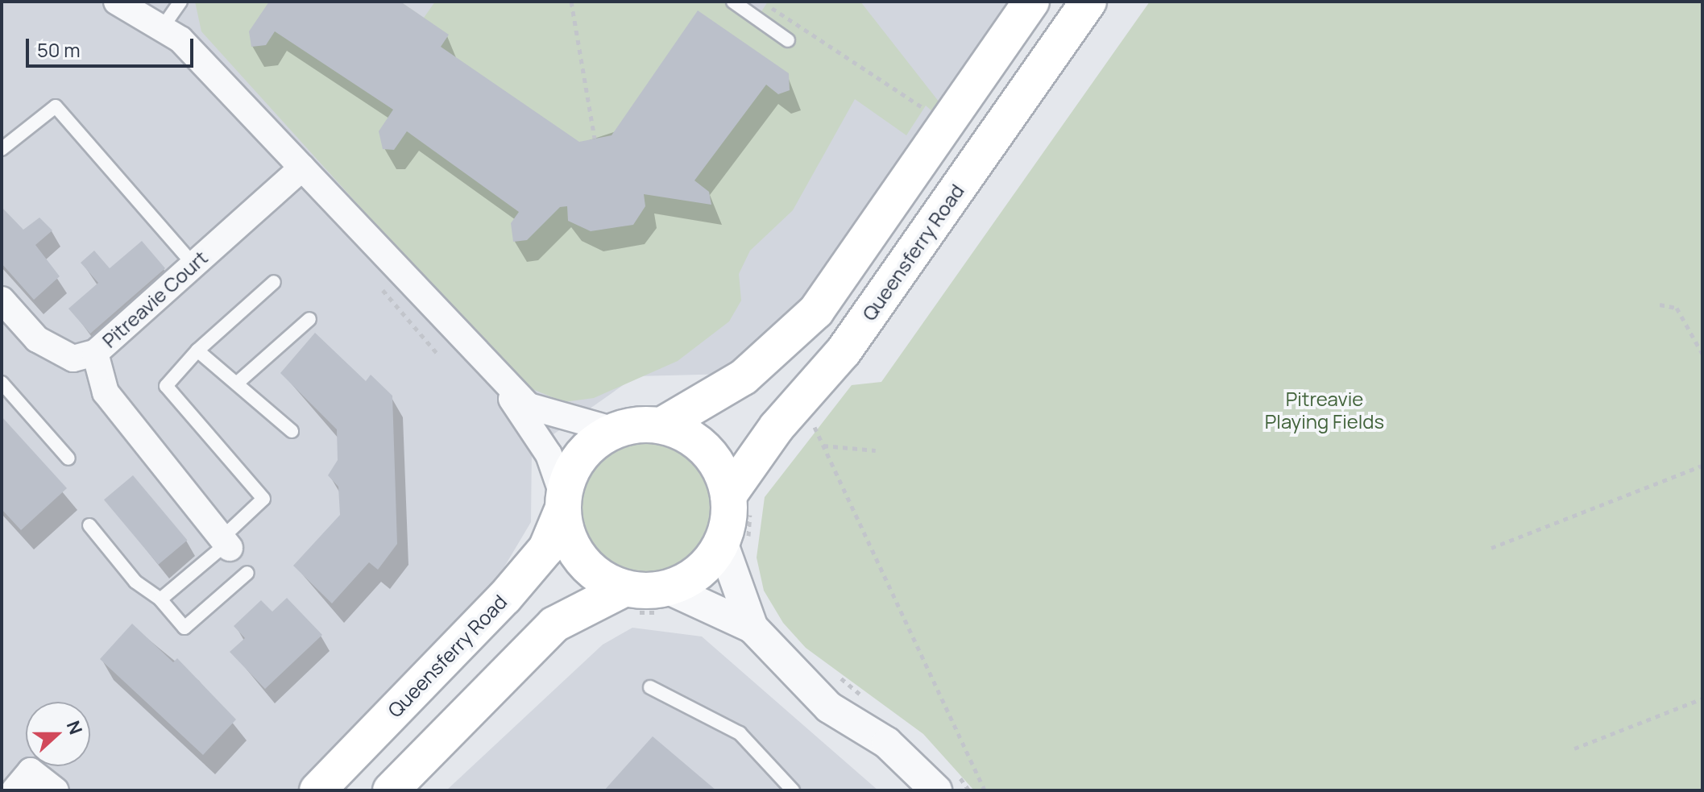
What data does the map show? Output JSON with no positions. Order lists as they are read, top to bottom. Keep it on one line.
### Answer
{"streets":{"main road":["Queensferry Road"],"street":["Pitreavie Court"]},"parks":["Pitreavie Playing Fields"],"scale_bar":"50 m","north":"right"}
